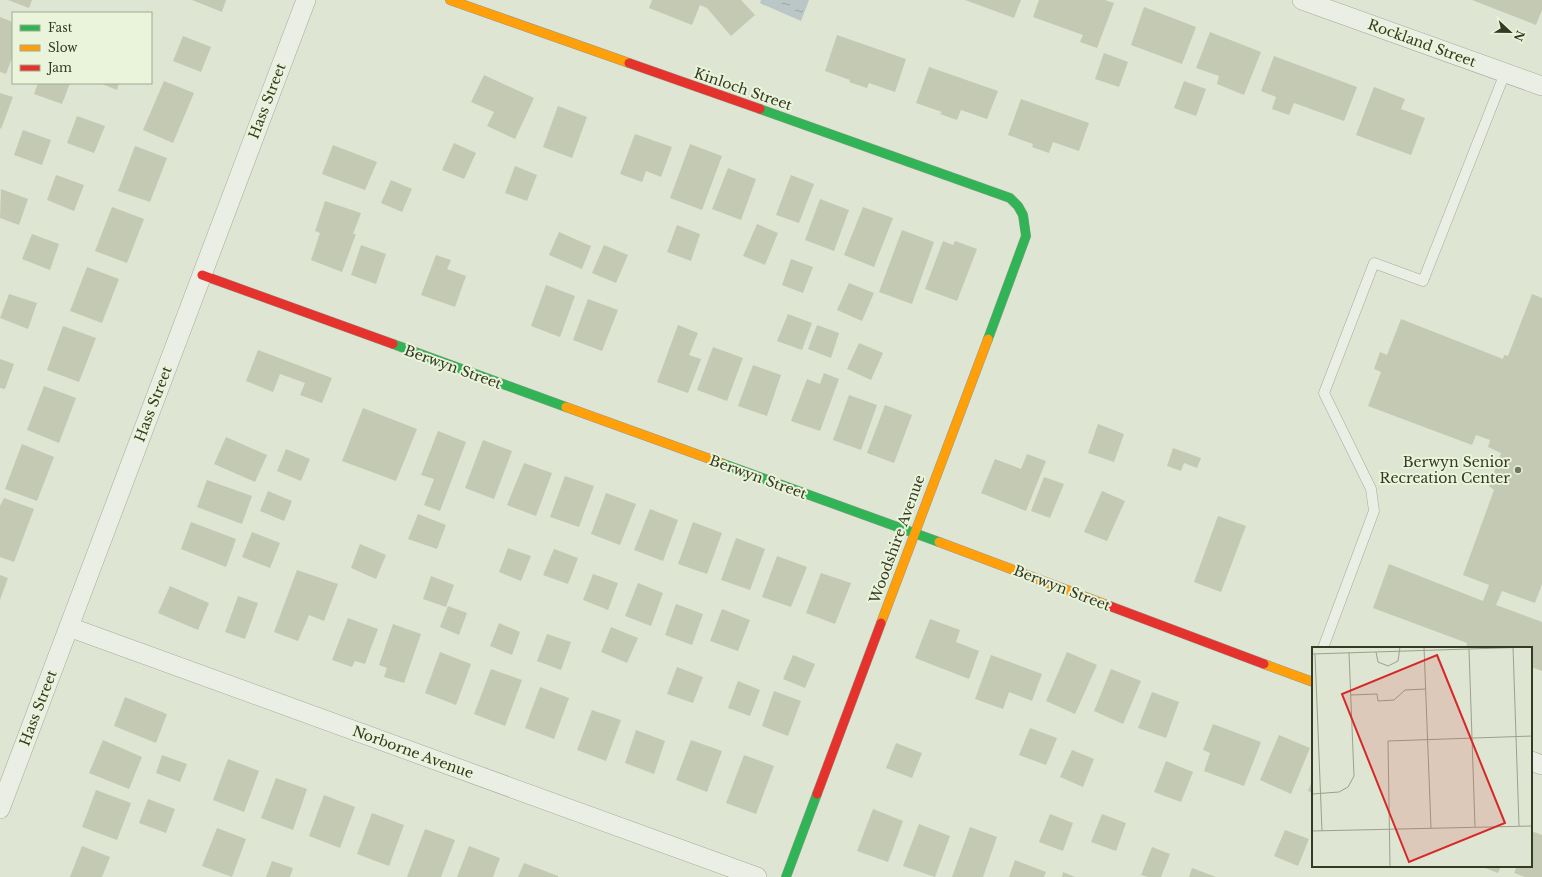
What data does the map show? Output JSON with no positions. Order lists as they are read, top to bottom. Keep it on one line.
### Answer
{"streets":{"street":["Rockland Street","Kinloch Street","Hass Street","Berwyn Street","Woodshire Avenue","Norborne Avenue"]},"crossings":[["Kinloch Street","Woodshire Avenue"],["Hass Street","Berwyn Street"],["Hass Street","Norborne Avenue"],["Berwyn Street","Woodshire Avenue"]],"places":["Berwyn Senior Recreation Center"],"legend":["Fast","Slow","Jam"],"north":"right"}
